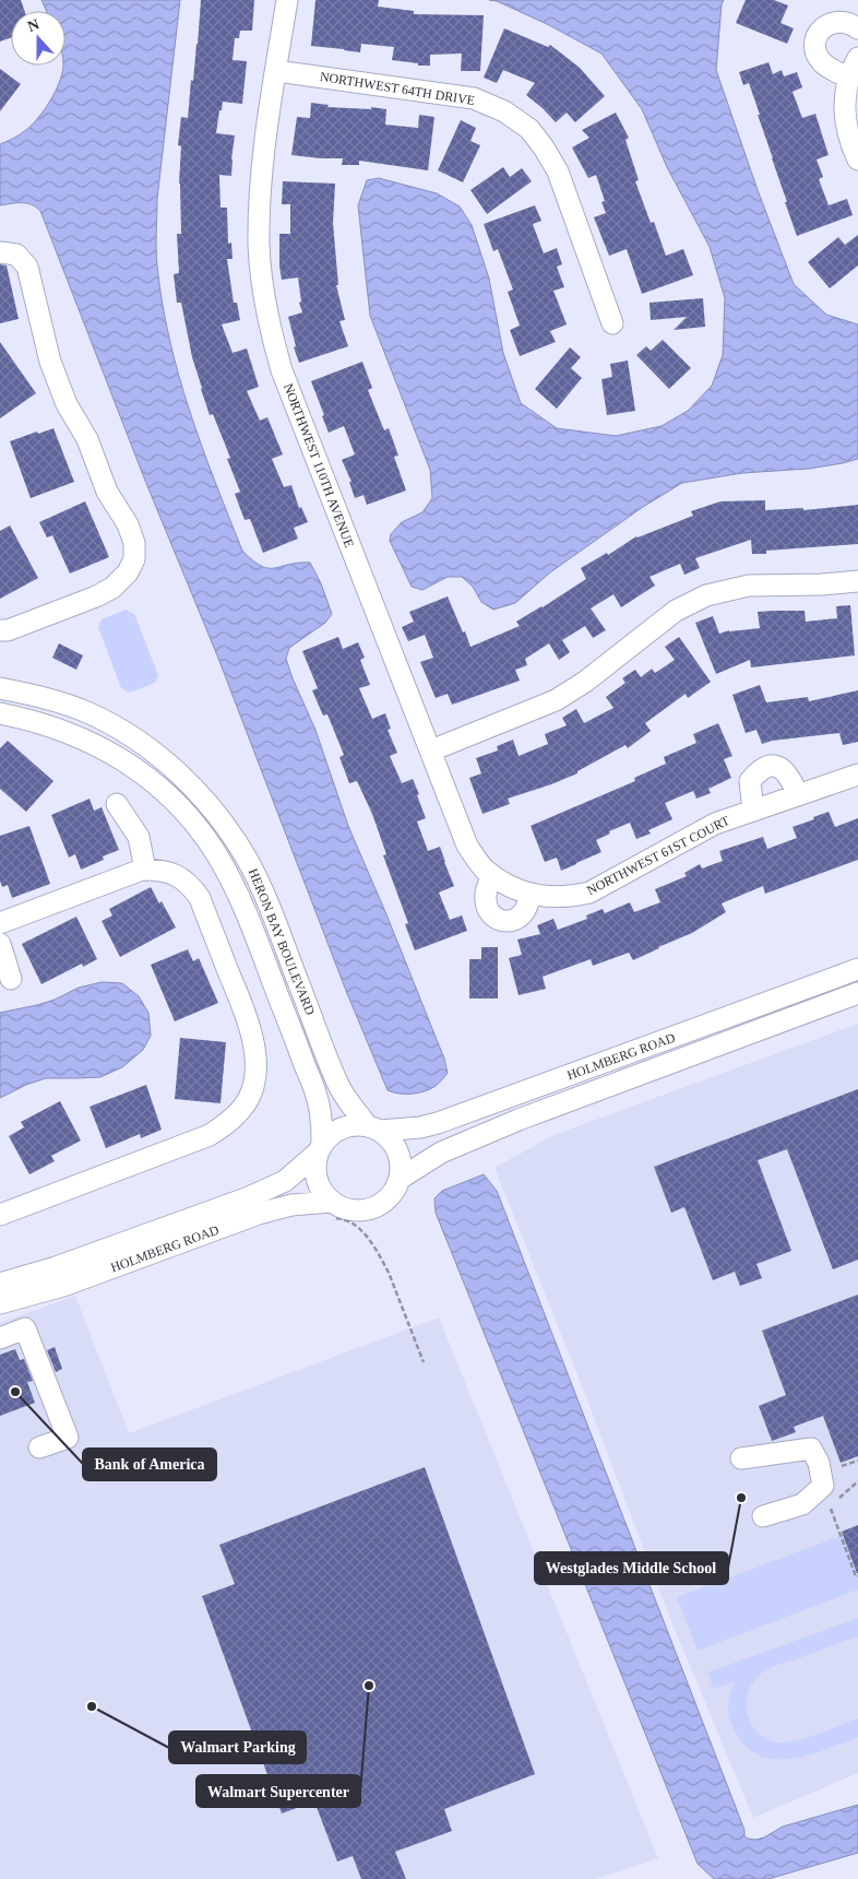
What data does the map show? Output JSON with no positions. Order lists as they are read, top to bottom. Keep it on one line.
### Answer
{"streets":{"street":["NORTHWEST 64TH DRIVE","NORTHWEST 110TH AVENUE","NORTHWEST 61ST COURT","HERON BAY BOULEVARD","HOLMBERG ROAD"]},"crossings":[["NORTHWEST 64TH DRIVE","NORTHWEST 110TH AVENUE"],["NORTHWEST 110TH AVENUE","NORTHWEST 61ST COURT"],["HERON BAY BOULEVARD","HOLMBERG ROAD"]],"places":["Bank of America","Westglades Middle School","Walmart Supercenter","Walmart Parking"],"north":"top"}
